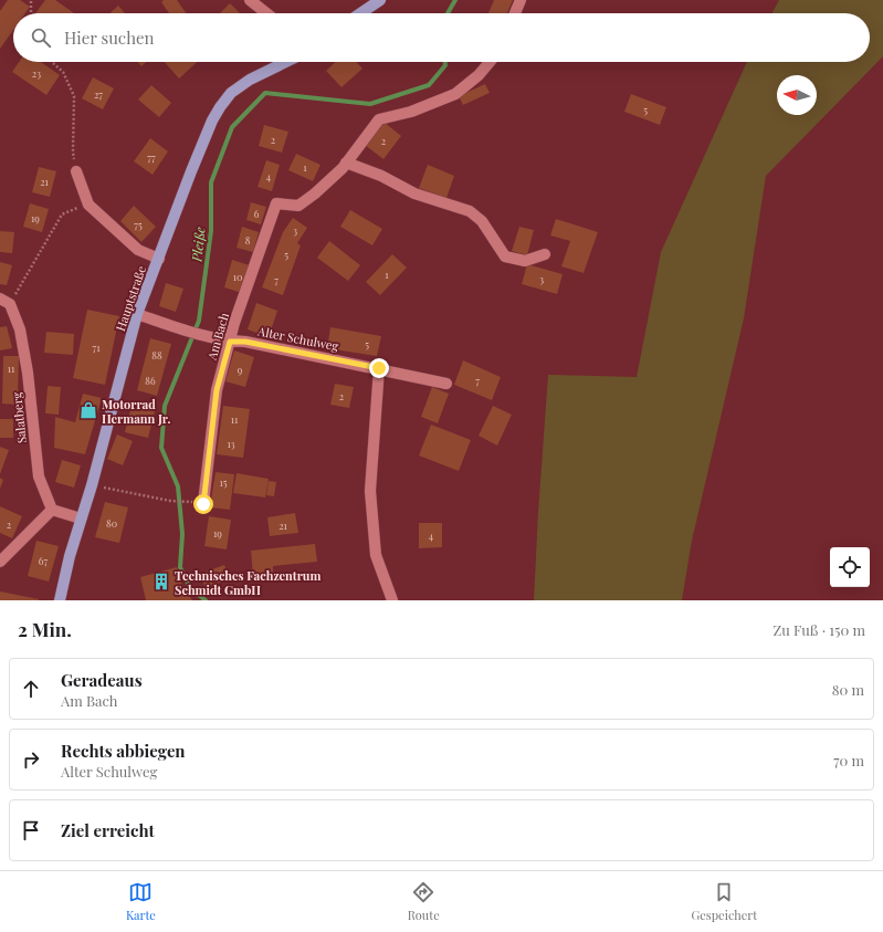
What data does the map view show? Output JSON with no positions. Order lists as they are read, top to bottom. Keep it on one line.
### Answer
{"streets":{"main road":["Hauptstraße"],"street":["Am Bach","Alter Schulweg","Salatberg"]},"crossings":[["Hauptstraße","Alter Schulweg"],["Am Bach","Alter Schulweg"]],"water":["Pleiße"],"places":{"shop":["Motorrad Hermann Jr."],"building":["Technisches Fachzentrum Schmidt GmbH"]},"house_numbers":["23","27","5","2","2","77","1","4","21","6","19","75","3","8","5","1","10","3","7","5","71","88","11","9","86","7","2","11","13","15","80","2","21","19","4","67"],"north":"left","page":{"search":"Hier suchen","heading":["2 Min.","Zu Fuß · 150 m"],"list":[["Geradeaus","Am Bach","80 m"],["Rechts abbiegen","Alter Schulweg","70 m"],"Ziel erreicht"],"nav":["Karte","Route","Gespeichert"]}}
